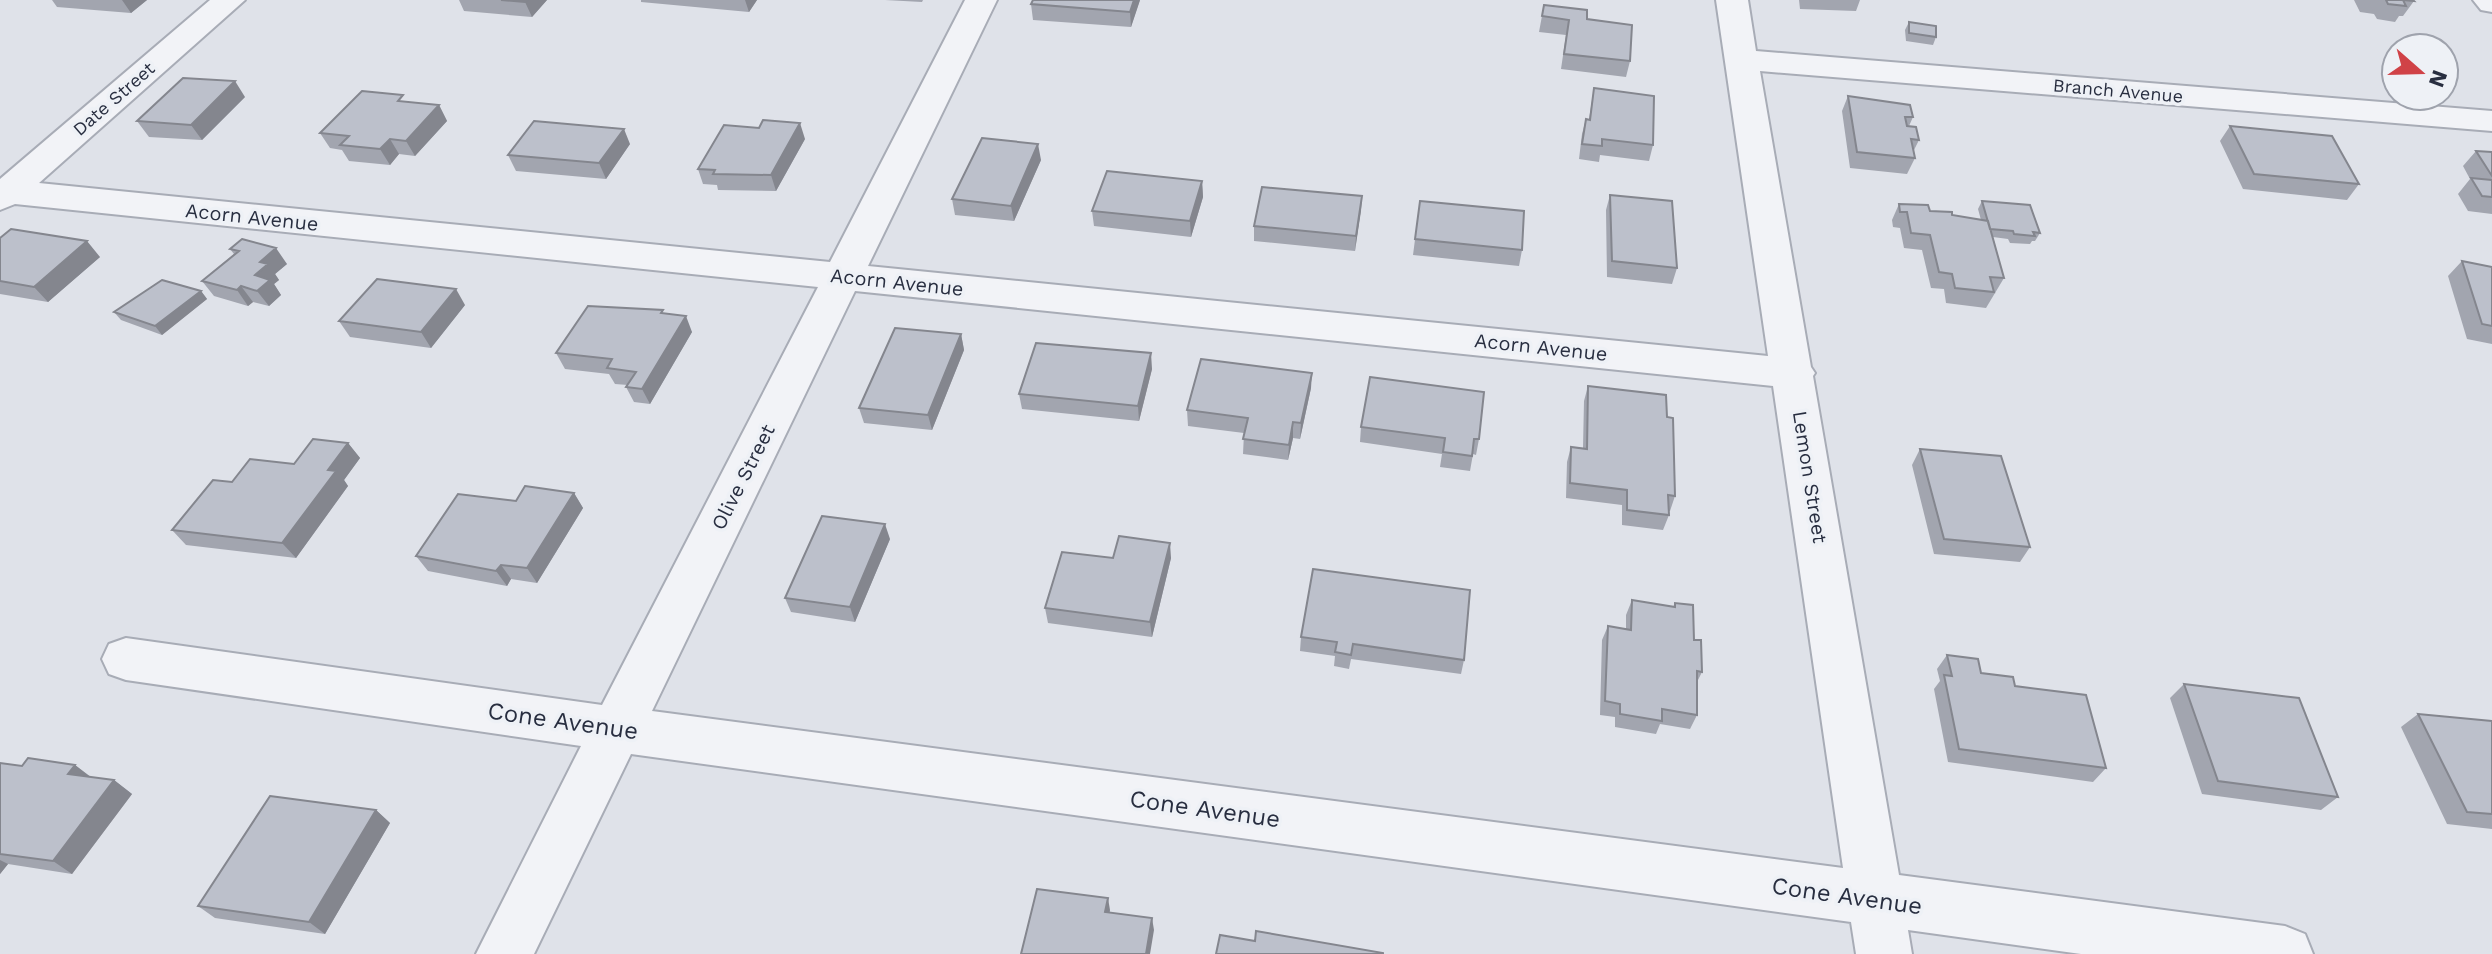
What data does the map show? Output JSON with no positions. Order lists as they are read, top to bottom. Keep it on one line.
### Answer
{"streets":{"street":["Branch Avenue","Date Street","Acorn Avenue","Olive Street","Lemon Street","Cone Avenue"]},"crossings":[["Branch Avenue","Lemon Street"],["Date Street","Acorn Avenue"],["Acorn Avenue","Olive Street"],["Acorn Avenue","Lemon Street"],["Olive Street","Cone Avenue"],["Lemon Street","Cone Avenue"]],"north":"right"}
